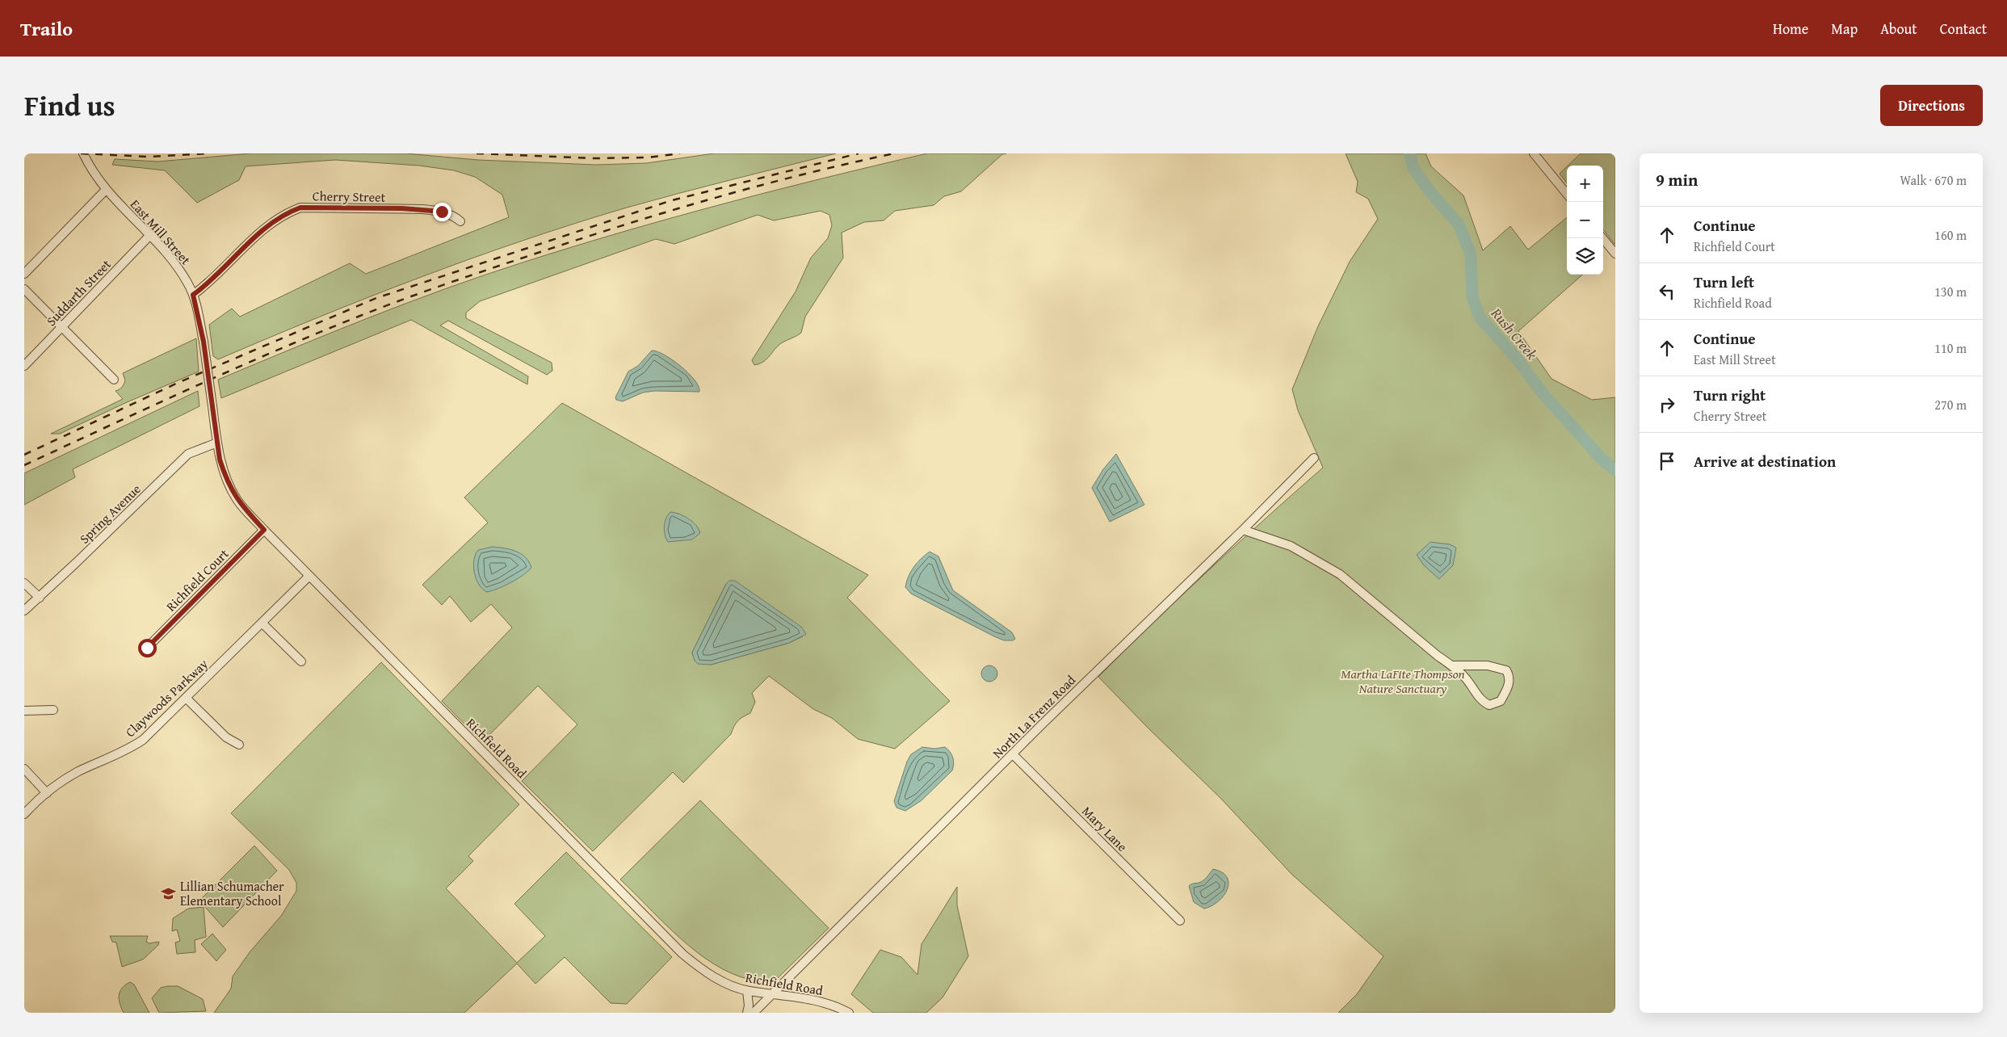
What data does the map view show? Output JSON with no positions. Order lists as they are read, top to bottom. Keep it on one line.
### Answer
{"streets":{"street":["Cherry Street","East Mill Street","Suddarth Street","Spring Avenue","Richfield Court","Claywoods Parkway","North La Frenz Road","Richfield Road","Mary Lane"]},"crossings":[["Cherry Street","East Mill Street"],["East Mill Street","Suddarth Street"],["East Mill Street","Richfield Road"],["Spring Avenue","Richfield Road"],["Richfield Court","Richfield Road"],["Claywoods Parkway","Richfield Road"],["North La Frenz Road","Richfield Road"],["North La Frenz Road","Mary Lane"]],"water":["Rush Creek"],"parks":["Martha LaFite Thompson Nature Sanctuary"],"places":{"school or university":["Lillian Schumacher Elementary School"]},"page":{"header":"Trailo","nav":["Home","Map","About","Contact"],"title":"Find us","buttons":"Directions","heading":["9 min","Walk · 670 m"],"map_buttons":["+","−"],"list":[["Continue","Richfield Court","160 m"],["Turn left","Richfield Road","130 m"],["Continue","East Mill Street","110 m"],["Turn right","Cherry Street","270 m"],"Arrive at destination"]}}
